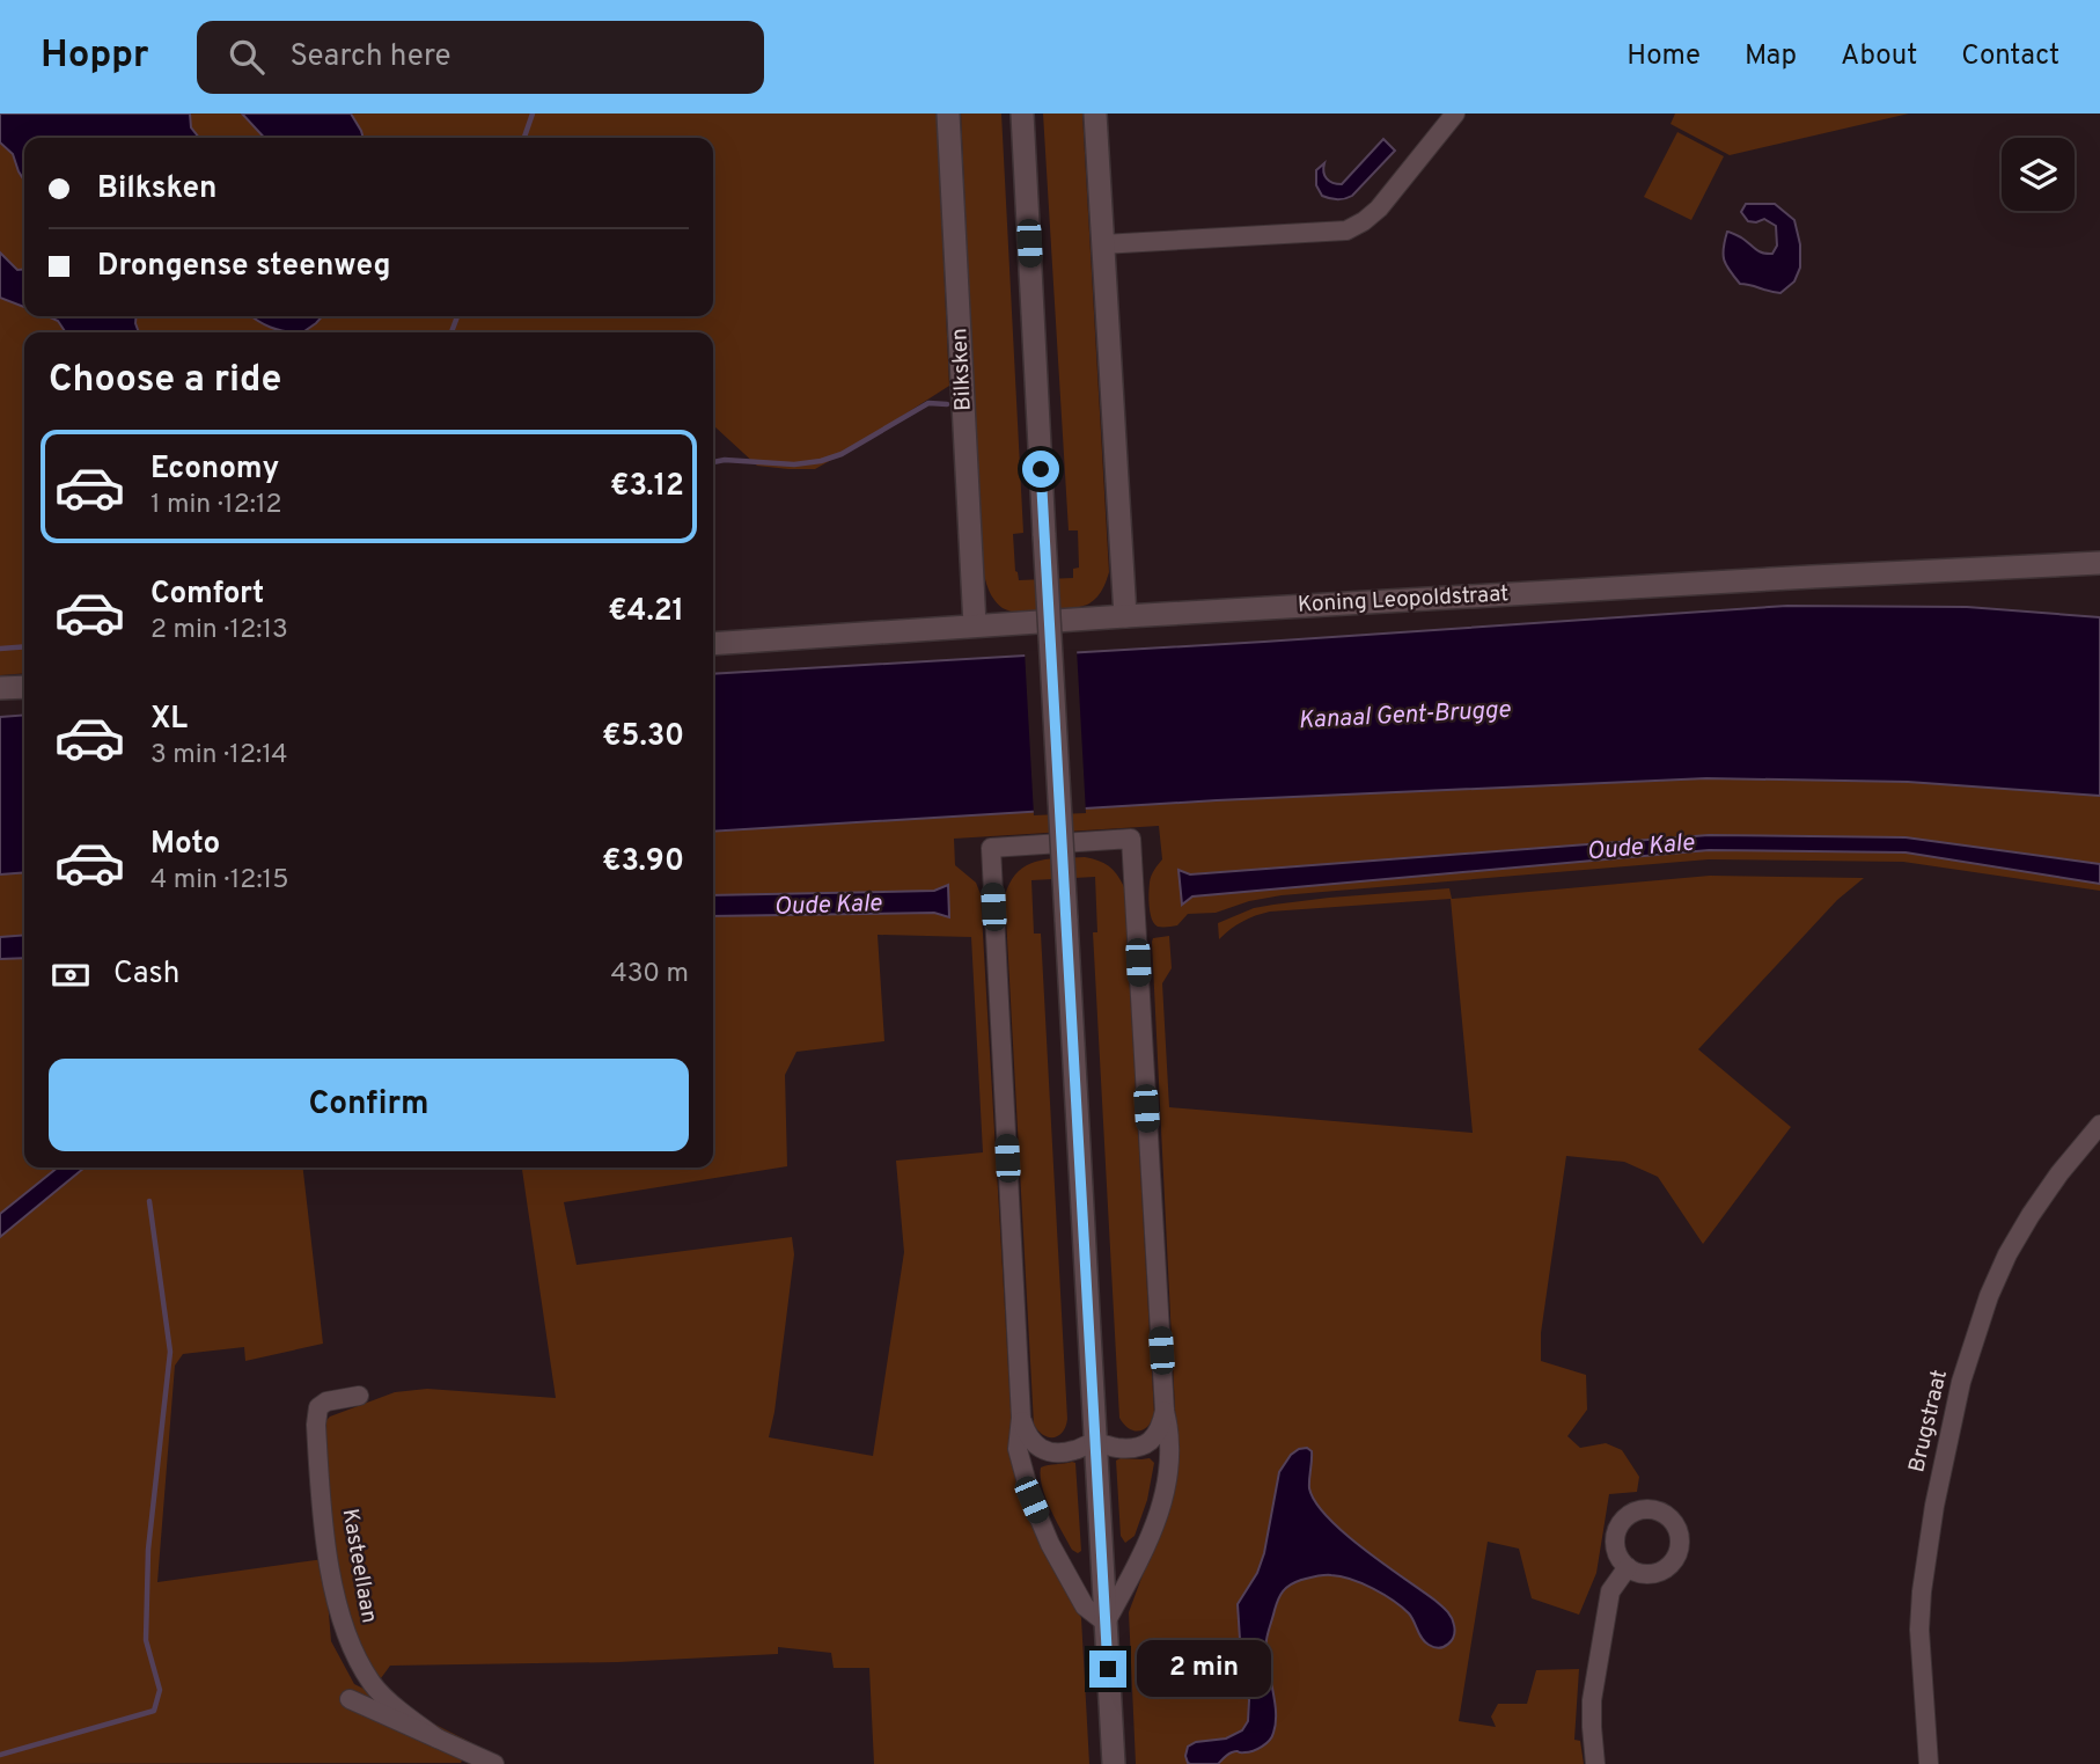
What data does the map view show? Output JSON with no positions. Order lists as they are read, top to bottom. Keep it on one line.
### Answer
{"streets":{"street":["Bilksken","Koning Leopoldstraat","Brugstraat","Kasteellaan"]},"crossings":[["Bilksken","Koning Leopoldstraat"]],"water":["Kanaal Gent-Brugge","Oude Kale"],"page":{"header":"Hoppr","search":"Search here","nav":["Home","Map","About","Contact"],"banner":["Bilksken","Drongense steenweg"],"heading":"Choose a ride","list":[{"name":"Economy","note":"1 min · 12:12","value":"€3.12"},{"name":"Comfort","note":"2 min · 12:13","value":"€4.21"},{"name":"XL","note":"3 min · 12:14","value":"€5.30"},{"name":"Moto","note":"4 min · 12:15","value":"€3.90"}],"pay":["Cash","430 m"],"buttons":"Confirm","bubble":"2 min"}}
